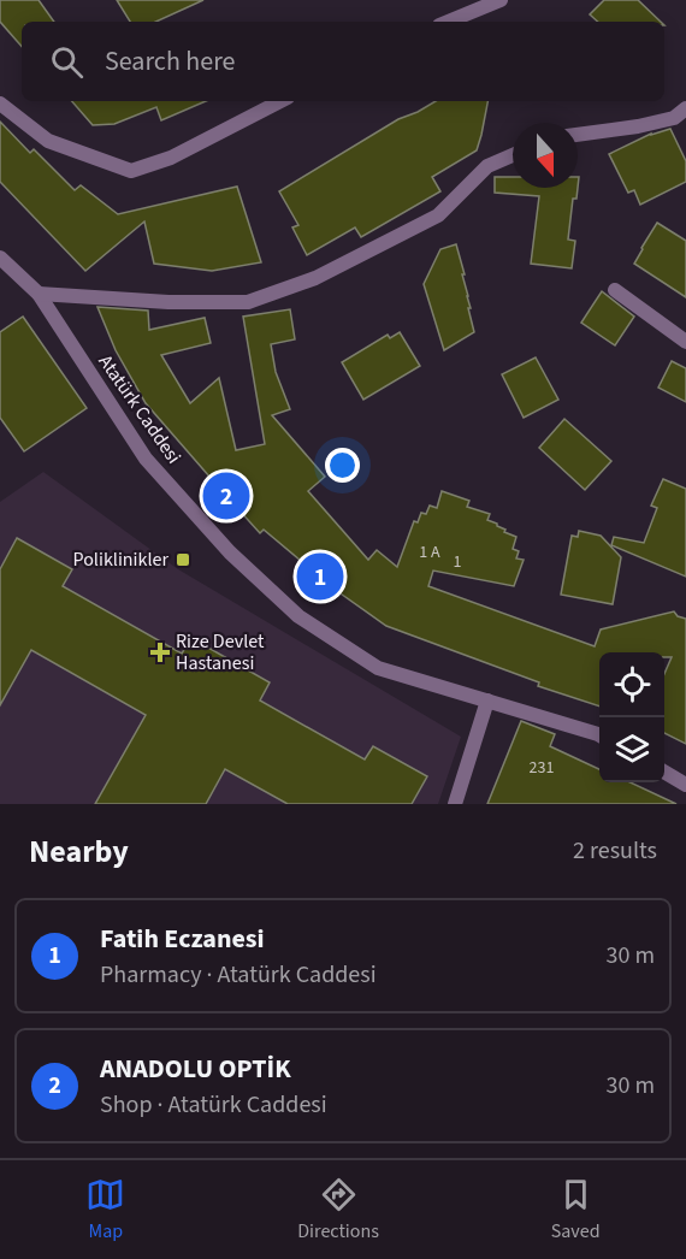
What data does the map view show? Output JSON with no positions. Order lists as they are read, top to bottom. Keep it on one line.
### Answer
{"streets":{"street":["Atatürk Caddesi"]},"places":{"transit":["Poliklinikler"],"health":["Rize Devlet Hastanesi"]},"house_numbers":["1 A","1","231"],"north":"bottom","page":{"search":"Search here","pins":["2","1"],"heading":["Nearby","2 results"],"list":[{"mark":"1","name":"Fatih Eczanesi","note":"Pharmacy · Atatürk Caddesi","value":"30 m"},{"mark":"2","name":"ANADOLU OPTİK","note":"Shop · Atatürk Caddesi","value":"30 m"}],"nav":["Map","Directions","Saved"]}}
